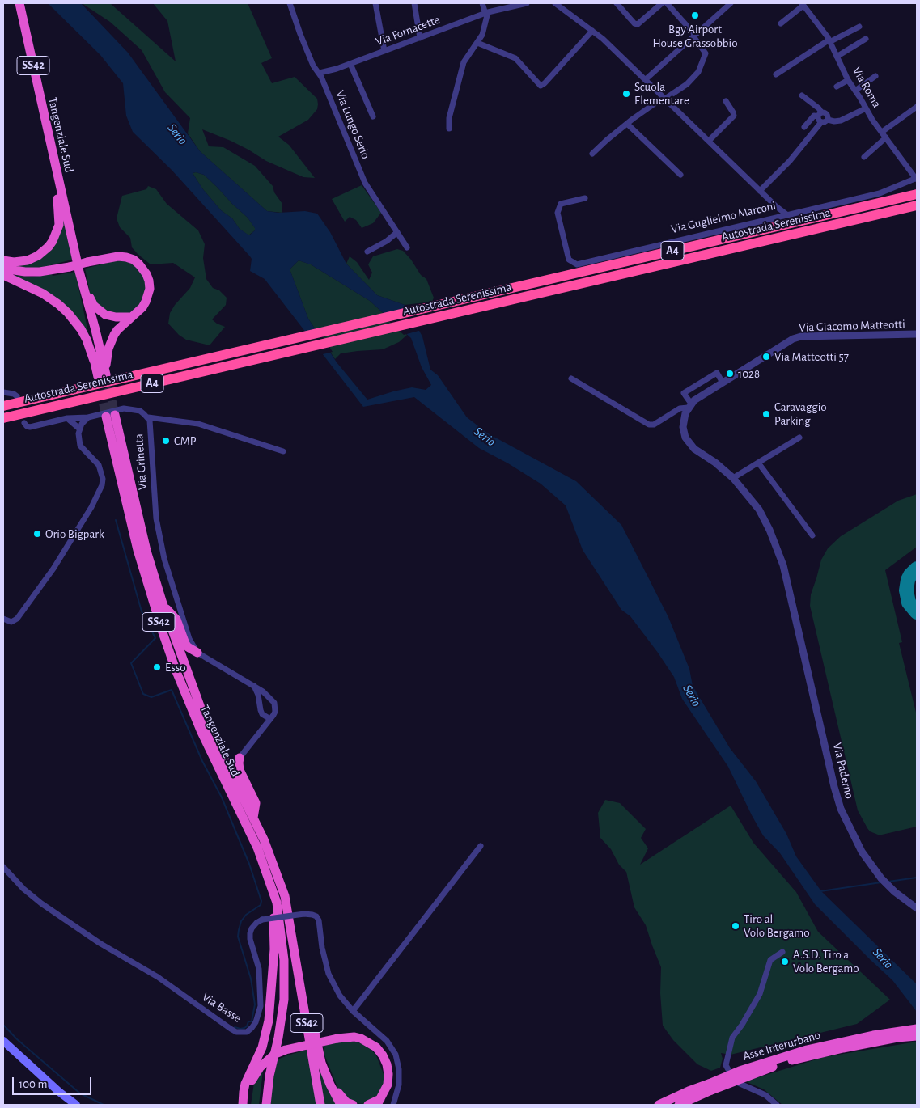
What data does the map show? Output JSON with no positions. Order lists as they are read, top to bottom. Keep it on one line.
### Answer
{"streets":{"highway":["SS42","Tangenziale Sud","Autostrada Serenissima","A4","Asse Interurbano"],"street":["Via Fornacette","Via Roma","Via Lungo Serio","Via Guglielmo Marconi","Via Giacomo Matteotti","Via Grinetta","Via Paderno","Via Basse"]},"crossings":[["Via Fornacette","Via Lungo Serio"],["SS42","Tangenziale Sud"],["Via Roma","Via Guglielmo Marconi"]],"water":["Serio"],"places":["Bgy Airport House Grassobbio","Scuola Elementare","Via Matteotti 57","1028","Caravaggio Parking","CMP","Orio Bigpark","Esso","Tiro al Volo Bergamo","A.S.D. Tiro a Volo Bergamo"],"scale_bar":"100 m"}
